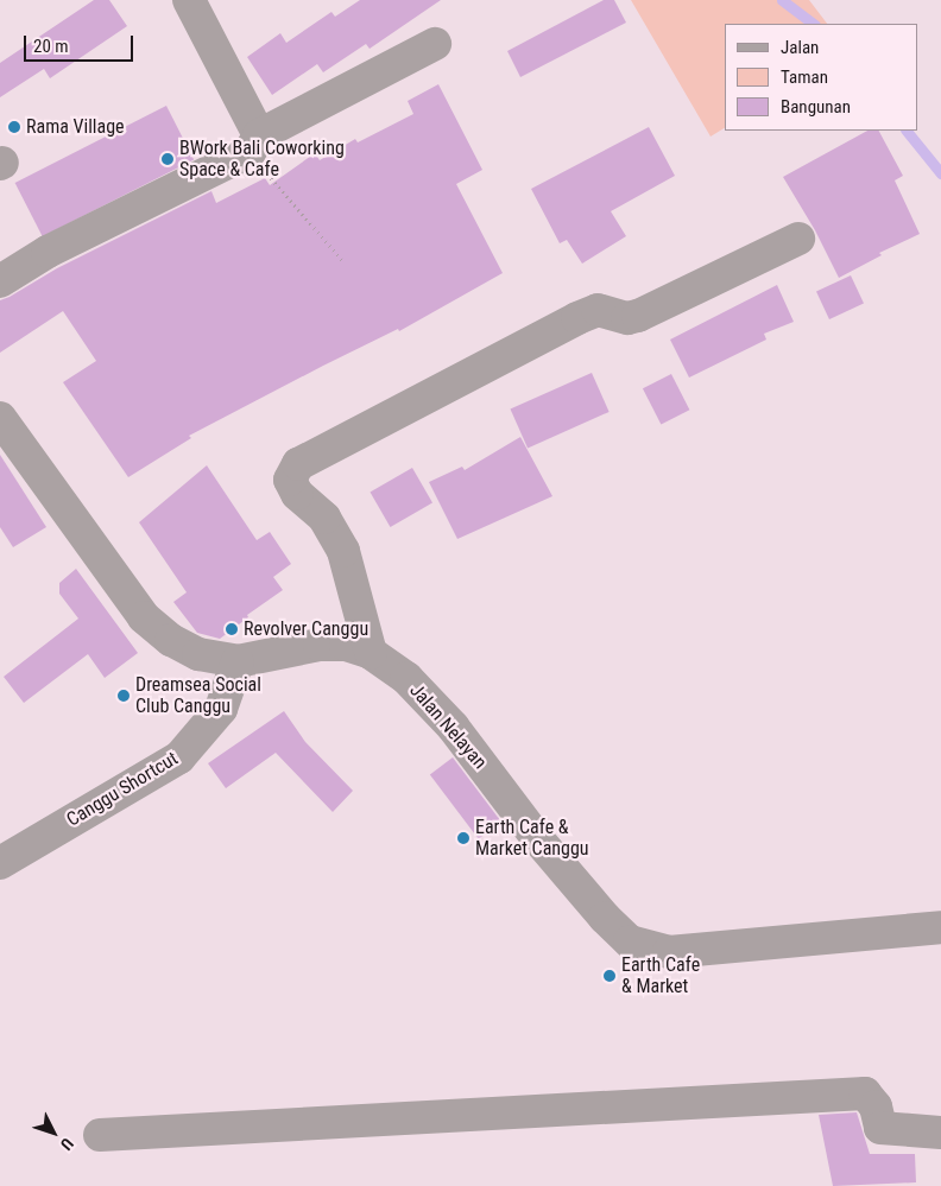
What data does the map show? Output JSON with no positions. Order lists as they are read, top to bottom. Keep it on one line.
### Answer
{"streets":{"street":["Jalan Nelayan","Canggu Shortcut"]},"crossings":[["Jalan Nelayan","Canggu Shortcut"]],"places":["Rama Village","BWork Bali Coworking Space & Cafe","Revolver Canggu","Dreamsea Social Club Canggu","Earth Cafe & Market Canggu","Earth Cafe & Market"],"legend":["Jalan","Taman","Bangunan"],"scale_bar":"20 m","north":"bottom right"}
